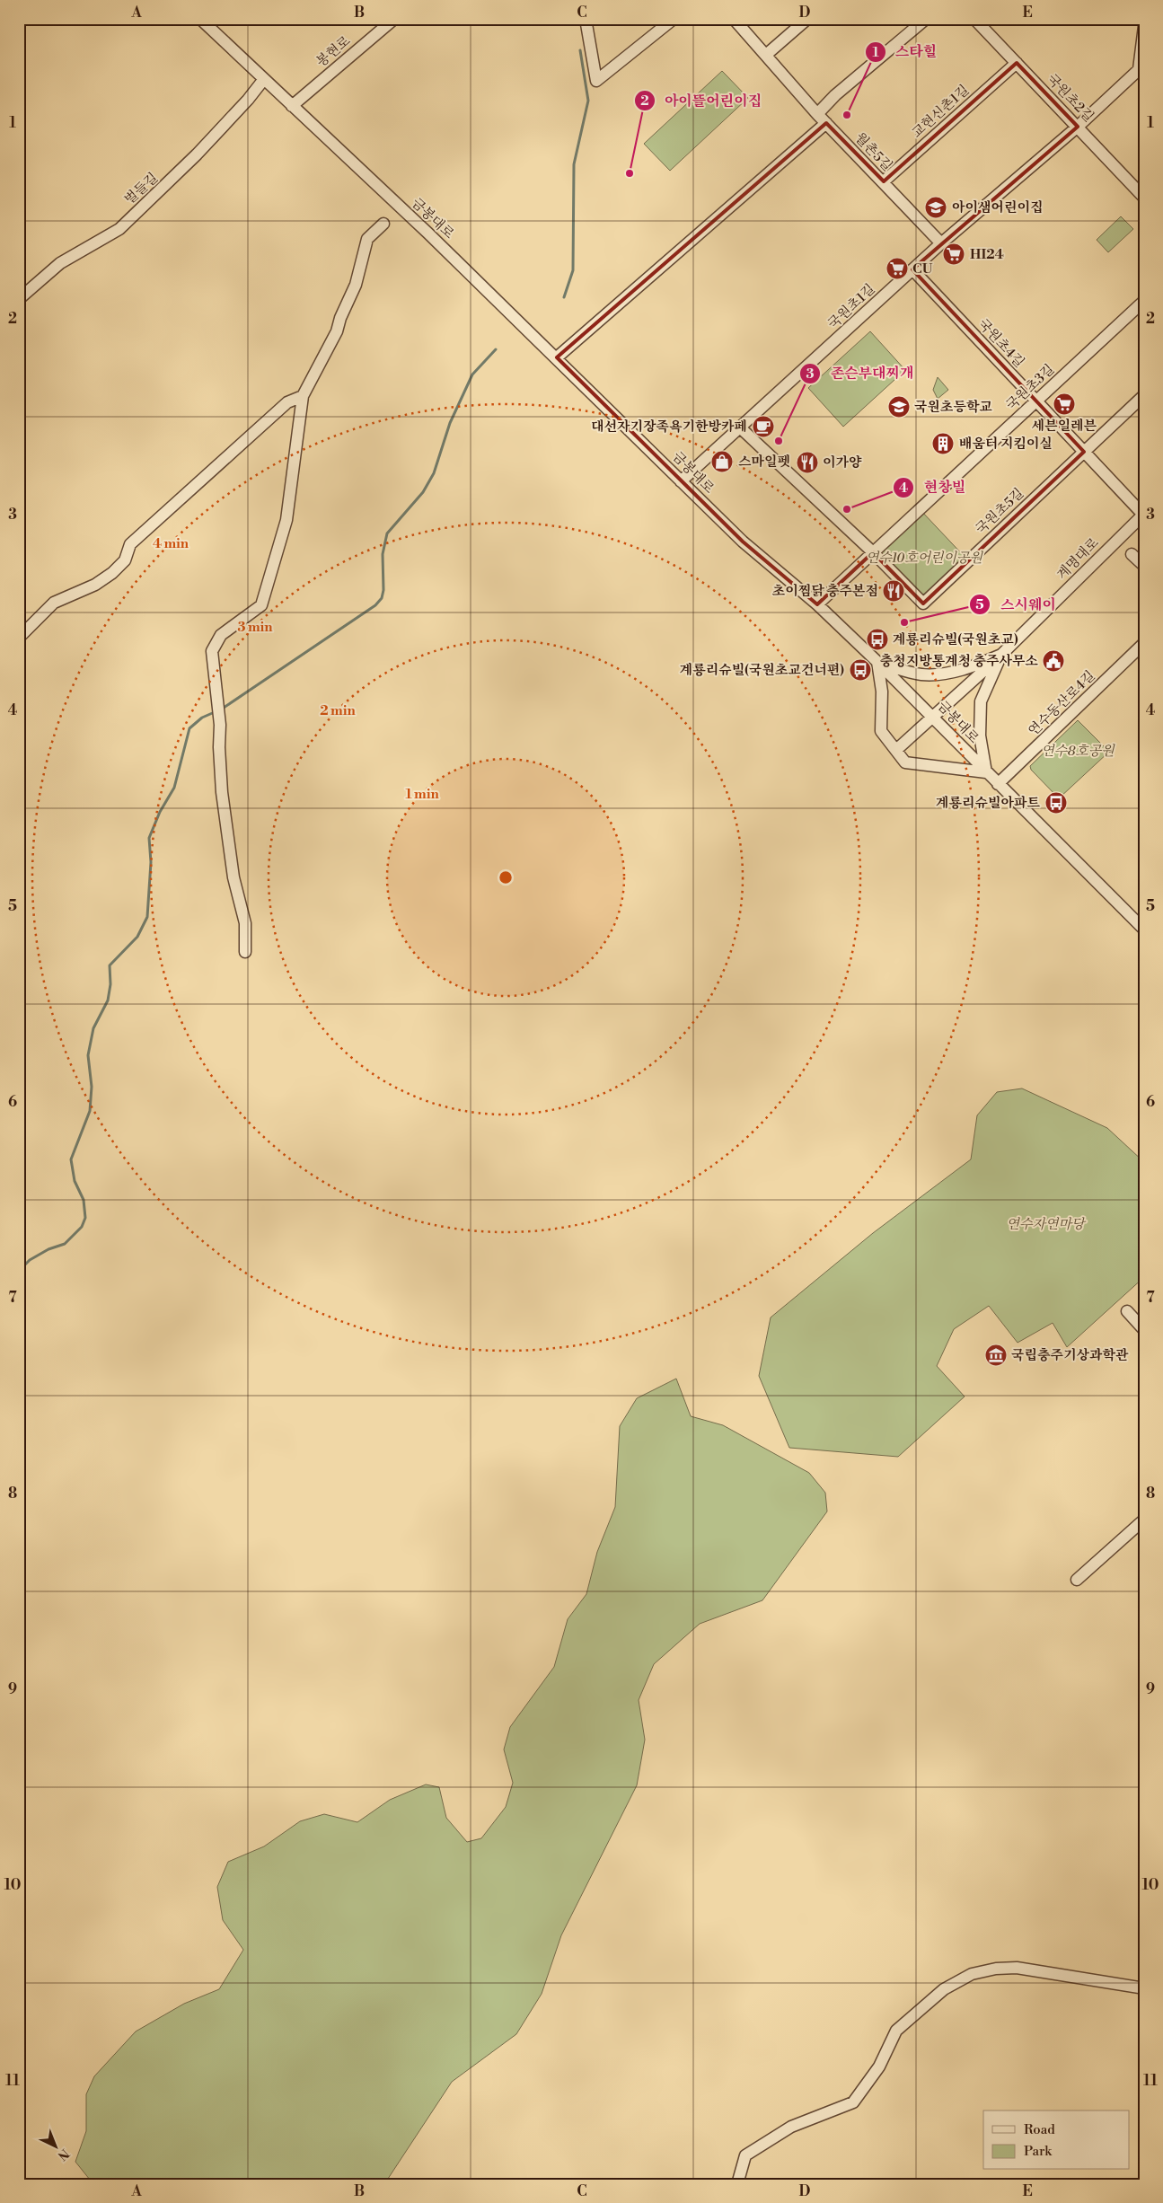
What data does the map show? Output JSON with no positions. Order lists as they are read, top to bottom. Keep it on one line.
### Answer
{"streets":{"street":["봉현로","국원초2길","교현신촌1길","월촌5길","벌들길","금봉대로","국원초1길","국원초4길","국원초3길","국원초5길","계명대로","연수동산로4길"]},"crossings":[["봉현로","금봉대로"],["국원초2길","교현신촌1길"],["국원초2길","국원초1길"],["교현신촌1길","월촌5길"],["월촌5길","국원초1길"],["벌들길","금봉대로"],["금봉대로","국원초1길"],["금봉대로","국원초3길"],["금봉대로","계명대로"],["금봉대로","연수동산로4길"],["국원초1길","국원초4길"],["국원초1길","국원초5길"],["국원초4길","국원초3길"],["국원초4길","국원초5길"],["국원초4길","계명대로"],["국원초3길","국원초5길"]],"parks":["연수10호어린이공원","연수8호공원","연수자연마당"],"places":{"other":["스타힐","아이뜰어린이집","존슨부대찌개","현창빌","스시웨이"],"school or university":["아이샘어린이집","국원초등학교"],"supermarket":["HI24","CU","세븐일레븐"],"cafe":["대선자기장족욕기한방카페"],"building":["배움터 지킴이실"],"shop":["스마일펫"],"restaurant":["이가양","초이찜닭 충주본점"],"bus stop":["계룡리슈빌(국원초교)","계룡리슈빌(국원초교건너편)","계룡리슈빌아파트"],"public building":["충청지방통계청 충주사무소"],"museum":["국립충주기상과학관"]},"legend":["Road","Park"],"north":"bottom right","grid":{"columns":["A","B","C","D","E"],"rows":["1","2","3","4","5","6","7","8","9","10","11"]},"rings":["4 min","3 min","2 min","1 min"]}
